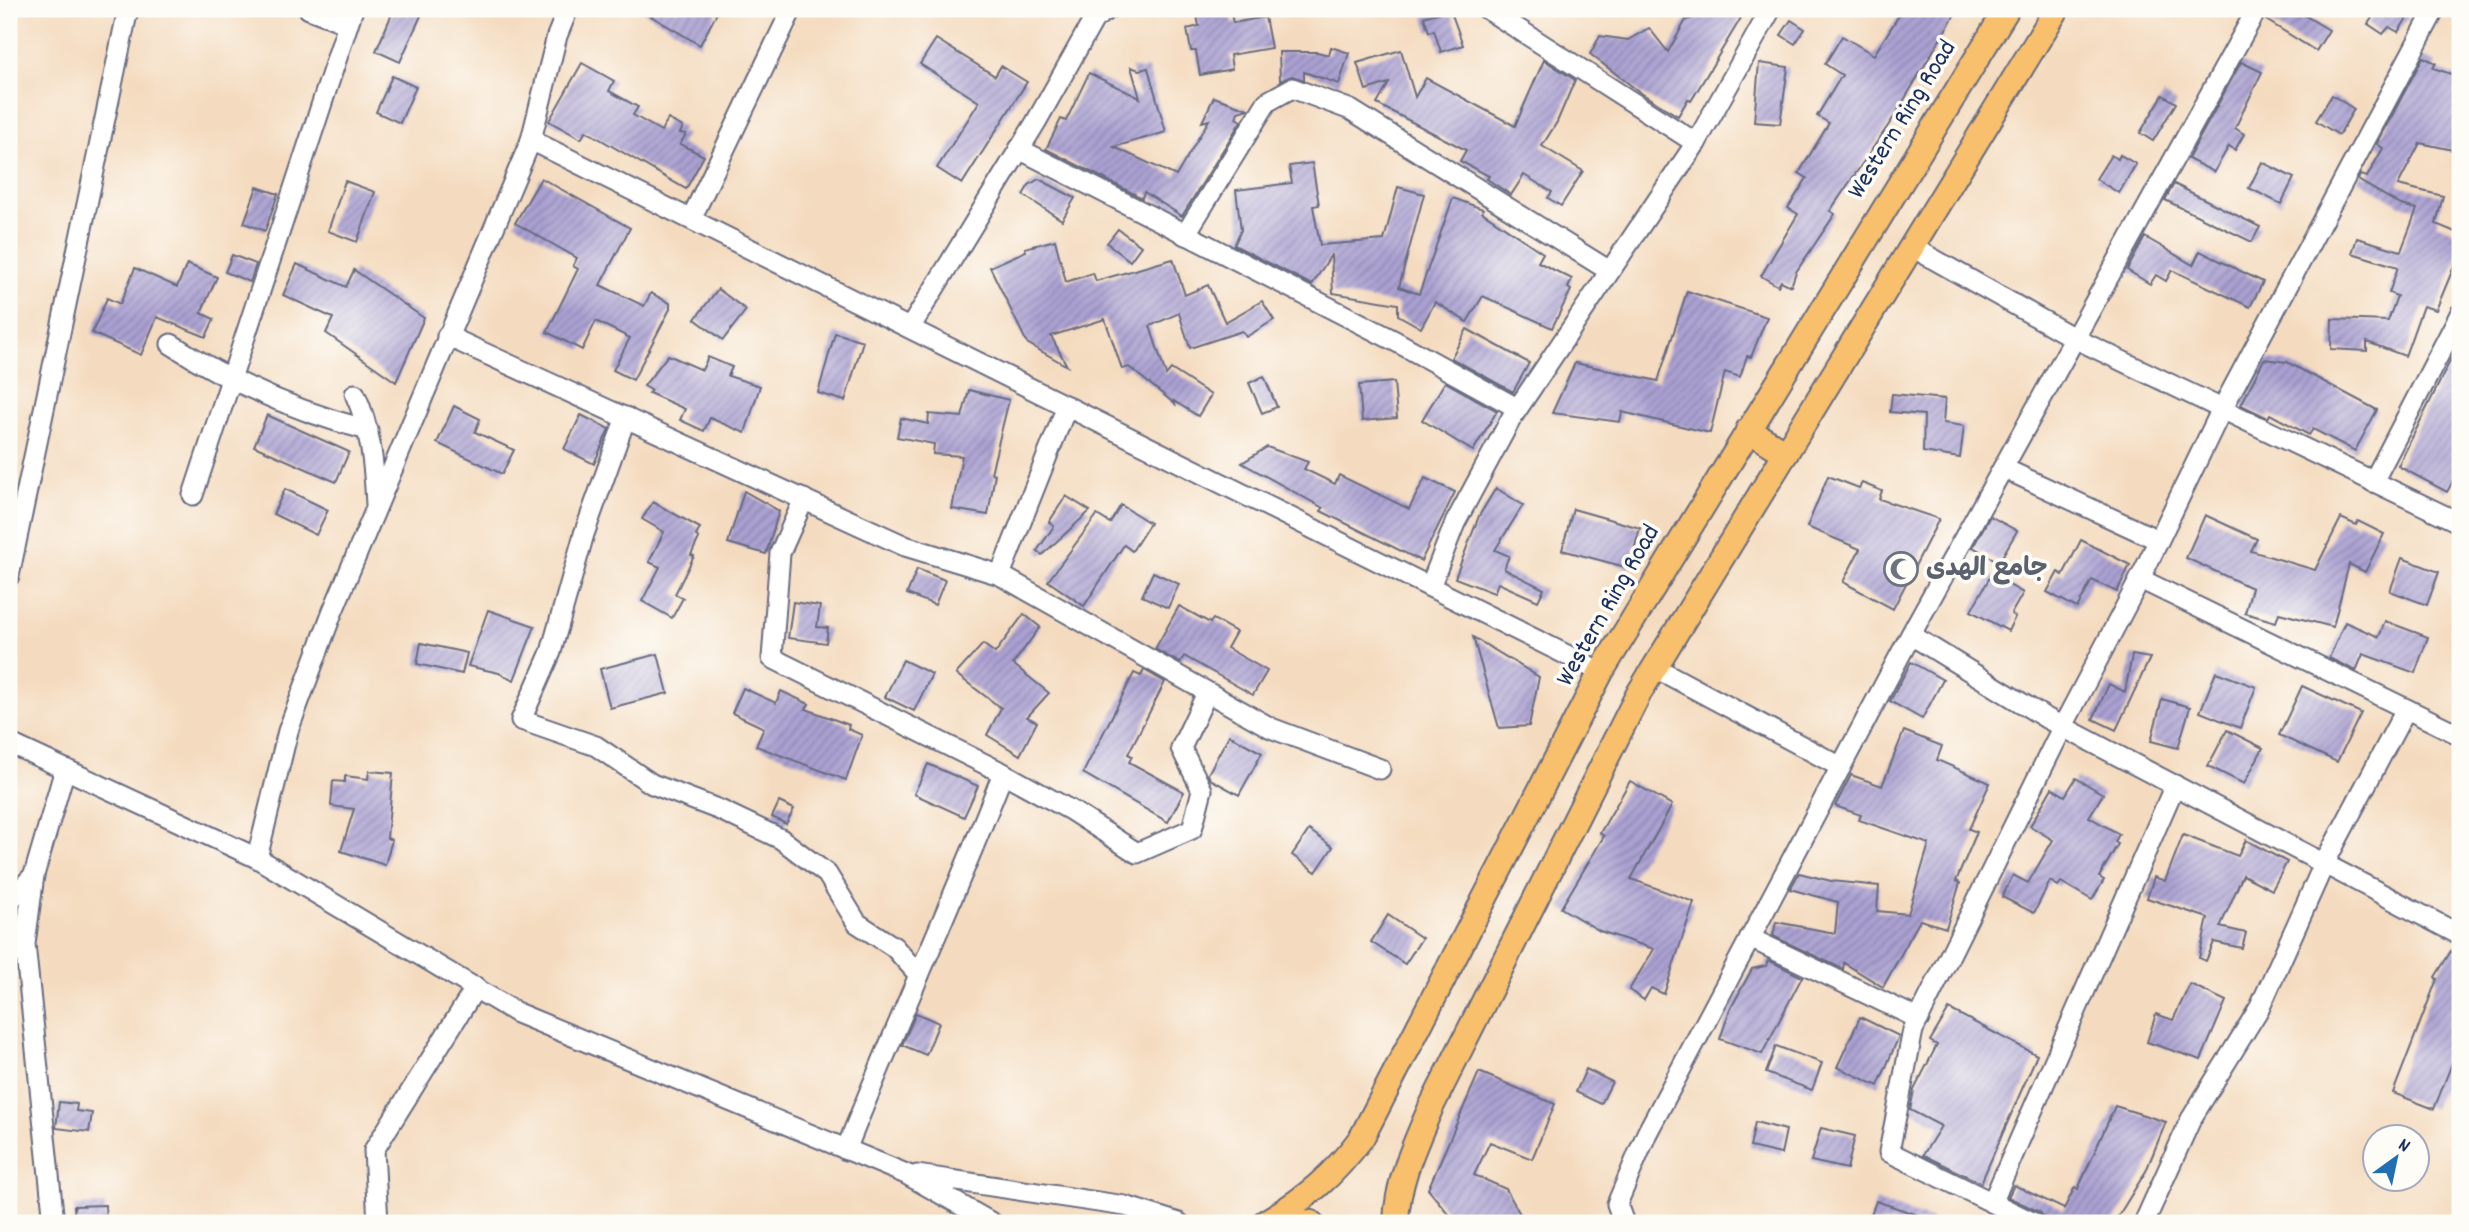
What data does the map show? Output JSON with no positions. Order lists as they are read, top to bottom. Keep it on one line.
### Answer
{"streets":{"main road":["Western Ring Road"]},"places":{"mosque":["جامع الهدى"]},"north":"top right"}
